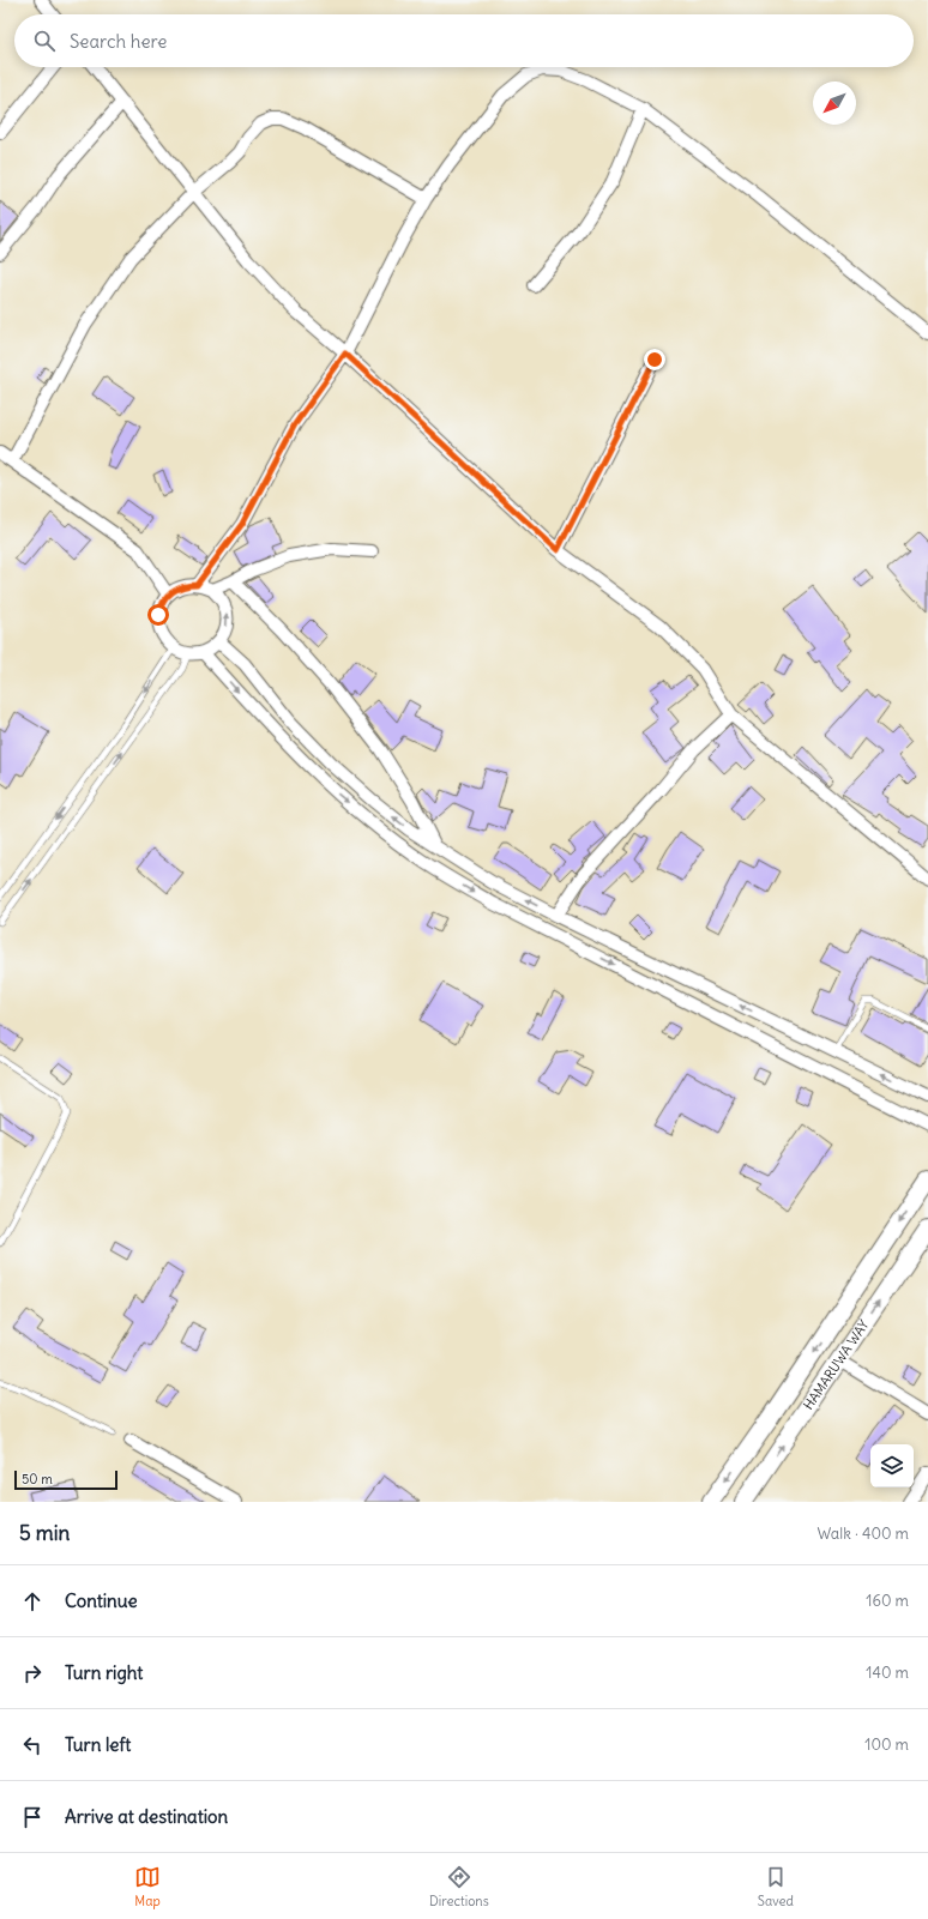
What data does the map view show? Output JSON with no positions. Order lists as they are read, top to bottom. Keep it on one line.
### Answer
{"streets":{"main road":["HAMARUWA WAY"]},"scale_bar":"50 m","north":"bottom left","page":{"search":"Search here","scale":"50 m","heading":["5 min","Walk · 400 m"],"list":[["Continue","160 m"],["Turn right","140 m"],["Turn left","100 m"],"Arrive at destination"],"nav":["Map","Directions","Saved"]}}
